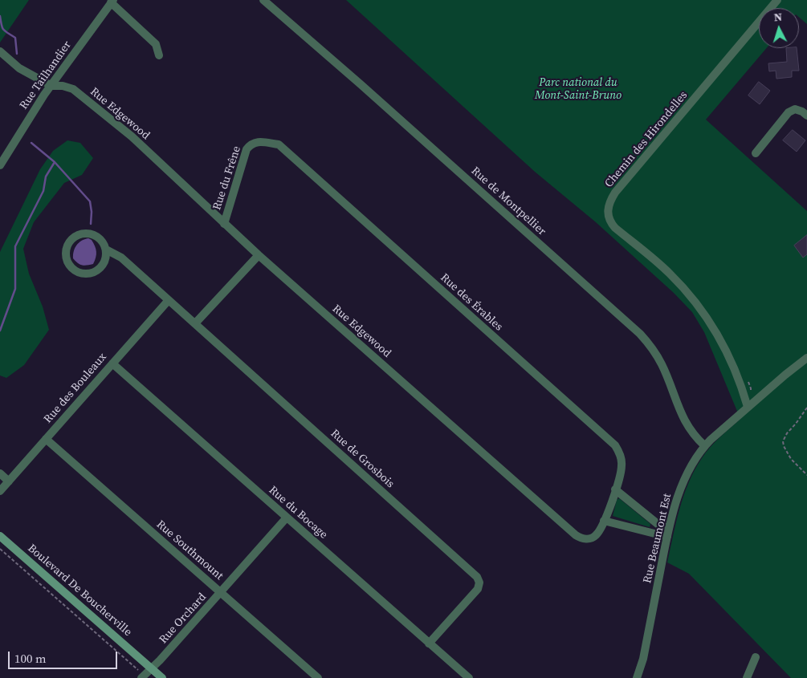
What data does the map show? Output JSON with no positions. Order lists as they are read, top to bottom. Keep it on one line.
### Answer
{"streets":{"street":["Rue Tailhandier","Rue Edgewood","Chemin des Hirondelles","Rue du Frêne","Rue de Montpellier","Rue des Érables","Rue des Bouleaux","Rue de Grosbois","Rue du Bocage","Rue Beaumont Est","Rue Southmount","Boulevard De Boucherville","Rue Orchard"]},"crossings":[["Rue Tailhandier","Rue Edgewood"],["Rue Edgewood","Rue du Frêne"],["Rue Edgewood","Rue des Érables"],["Chemin des Hirondelles","Rue Beaumont Est"],["Rue du Frêne","Rue des Érables"],["Rue de Montpellier","Rue Beaumont Est"],["Rue des Bouleaux","Rue de Grosbois"],["Rue des Bouleaux","Rue du Bocage"],["Rue des Bouleaux","Rue Southmount"],["Rue de Grosbois","Rue du Bocage"],["Rue du Bocage","Rue Orchard"],["Rue Southmount","Rue Orchard"],["Boulevard De Boucherville","Rue Orchard"]],"parks":["Parc national du Mont-Saint-Bruno"],"scale_bar":"100 m","north":"top"}
